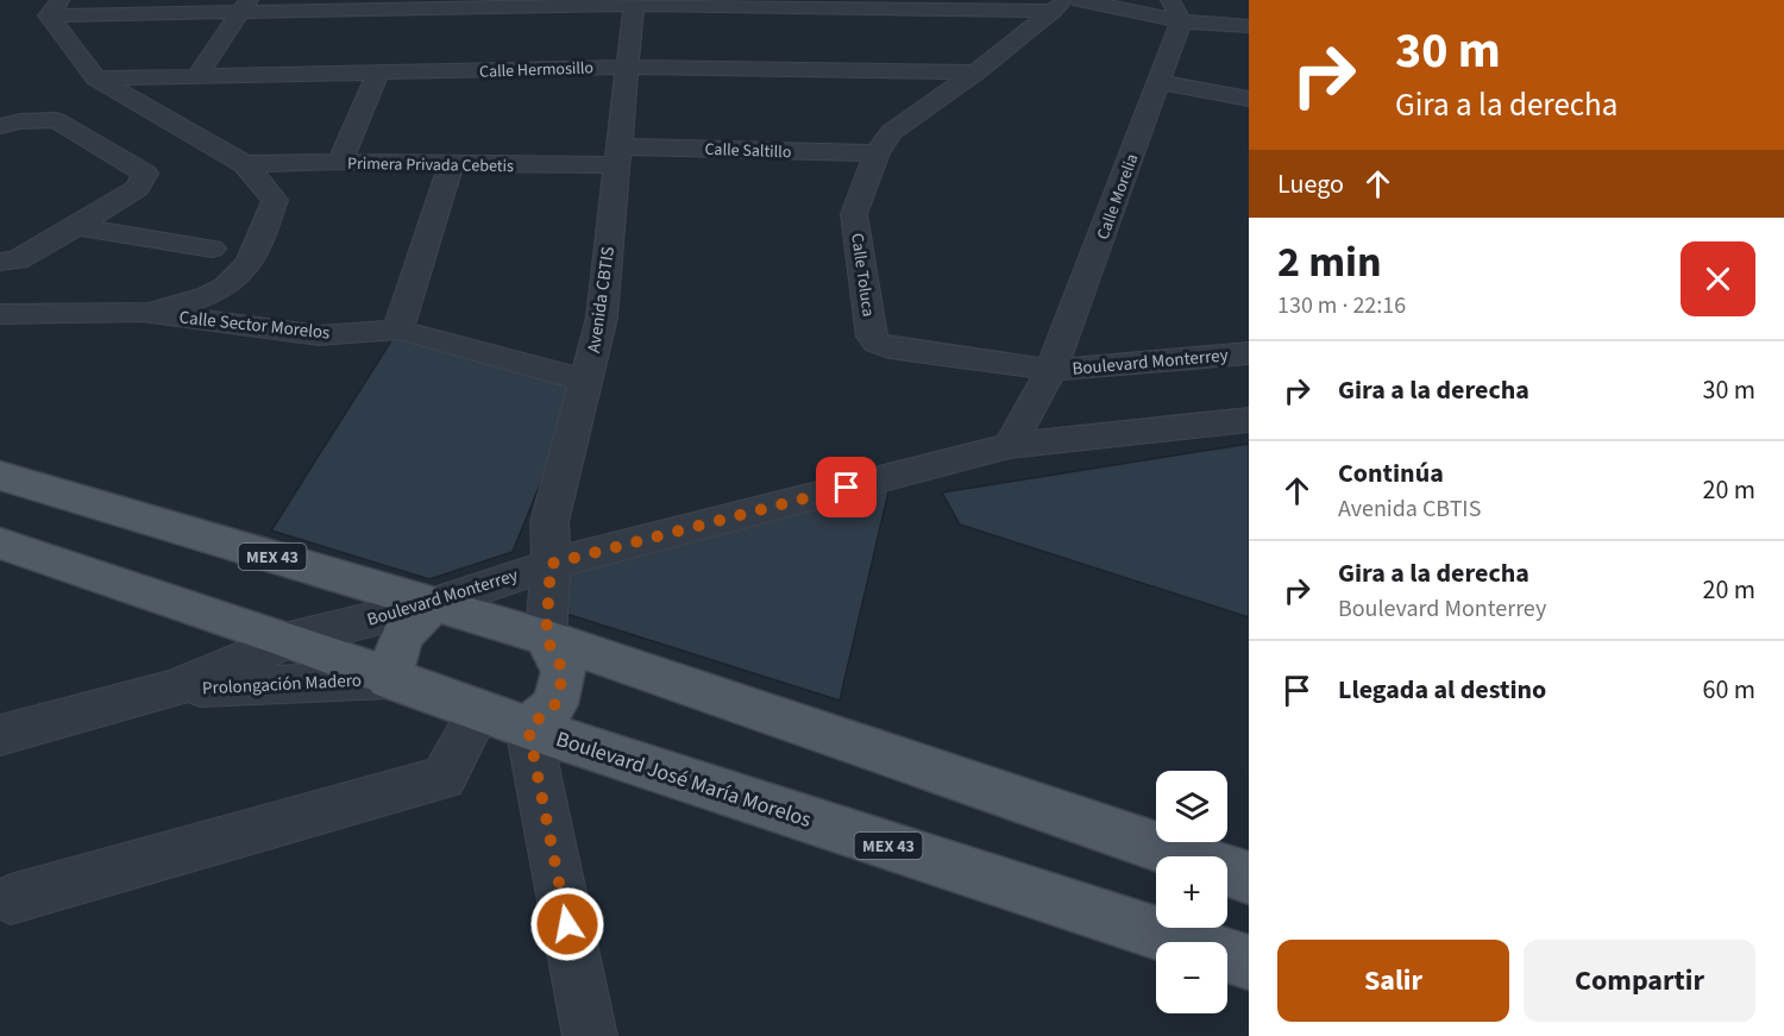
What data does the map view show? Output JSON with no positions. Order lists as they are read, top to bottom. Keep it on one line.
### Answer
{"streets":{"main road":["MEX 43","Boulevard José María Morelos"],"street":["Calle Hermosillo","Calle Saltillo","Primera Privada Cebetis","Calle Morelia","Calle Toluca","Avenida CBTIS","Calle Sector Morelos","Boulevard Monterrey","Prolongación Madero"]},"crossings":[["Calle Hermosillo","Calle Toluca"],["Calle Hermosillo","Avenida CBTIS"],["Calle Saltillo","Primera Privada Cebetis"],["Calle Saltillo","Calle Toluca"],["Calle Saltillo","Avenida CBTIS"],["Primera Privada Cebetis","Avenida CBTIS"],["Calle Morelia","Calle Toluca"],["Calle Morelia","Boulevard Monterrey"],["Calle Toluca","Boulevard Monterrey"],["Avenida CBTIS","Calle Sector Morelos"],["Avenida CBTIS","Boulevard Monterrey"],["Avenida CBTIS","MEX 43"],["Boulevard Monterrey","MEX 43"],["Boulevard Monterrey","Prolongación Madero"],["Boulevard Monterrey","Boulevard José María Morelos"],["Prolongación Madero","Boulevard José María Morelos"]],"page":{"turn":["30 m","Gira a la derecha"],"then":"Luego","heading":["2 min","130 m · 22:16"],"list":[{"name":"Gira a la derecha","value":"30 m"},{"name":"Continúa","note":"Avenida CBTIS","value":"20 m"},{"name":"Gira a la derecha","note":"Boulevard Monterrey","value":"20 m"},{"name":"Llegada al destino","value":"60 m"}],"map_buttons":["+","−"],"buttons":["Salir","Compartir"]}}
